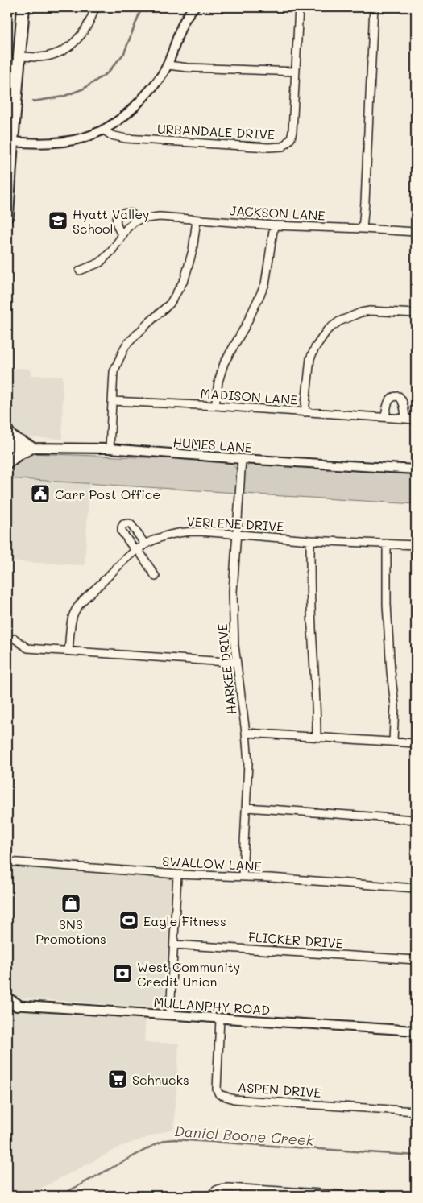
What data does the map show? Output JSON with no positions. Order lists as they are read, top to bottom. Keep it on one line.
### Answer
{"streets":{"street":["URBANDALE DRIVE","JACKSON LANE","MADISON LANE","HUMES LANE","VERLENE DRIVE","HARKEE DRIVE","SWALLOW LANE","FLICKER DRIVE","MULLANPHY ROAD","ASPEN DRIVE"]},"crossings":[["HUMES LANE","HARKEE DRIVE"],["VERLENE DRIVE","HARKEE DRIVE"],["HARKEE DRIVE","SWALLOW LANE"],["MULLANPHY ROAD","ASPEN DRIVE"]],"water":["Daniel Boone Creek"],"places":{"school or university":["Hyatt Valley School"],"public building":["Carr Post Office"],"shop":["SNS Promotions"],"sports":["Eagle Fitness"],"bank":["West Community Credit Union"],"supermarket":["Schnucks"]}}
